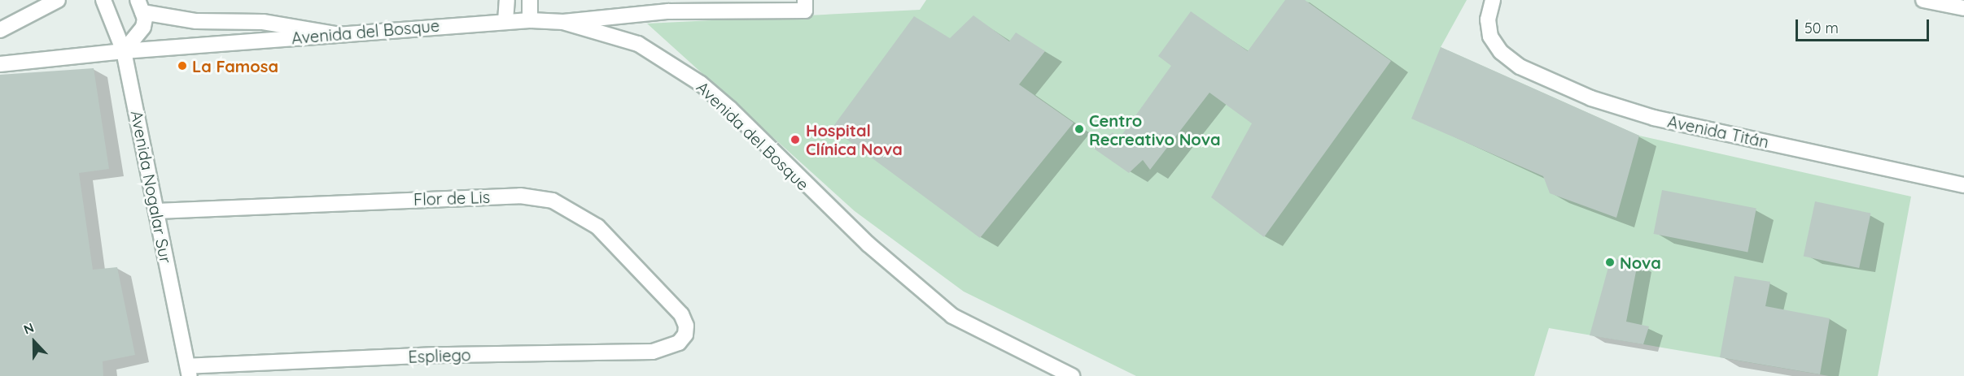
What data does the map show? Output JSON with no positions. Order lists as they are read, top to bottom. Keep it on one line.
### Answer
{"streets":{"street":["Avenida del Bosque","Avenida Titán","Avenida Nogalar Sur","Flor de Lis","Espliego"]},"crossings":[["Avenida del Bosque","Avenida Nogalar Sur"],["Avenida Nogalar Sur","Flor de Lis"],["Avenida Nogalar Sur","Espliego"],["Flor de Lis","Espliego"]],"places":["La Famosa","Centro Recreativo Nova","Hospital Clínica Nova","Nova"],"scale_bar":"50 m","north":"top"}
